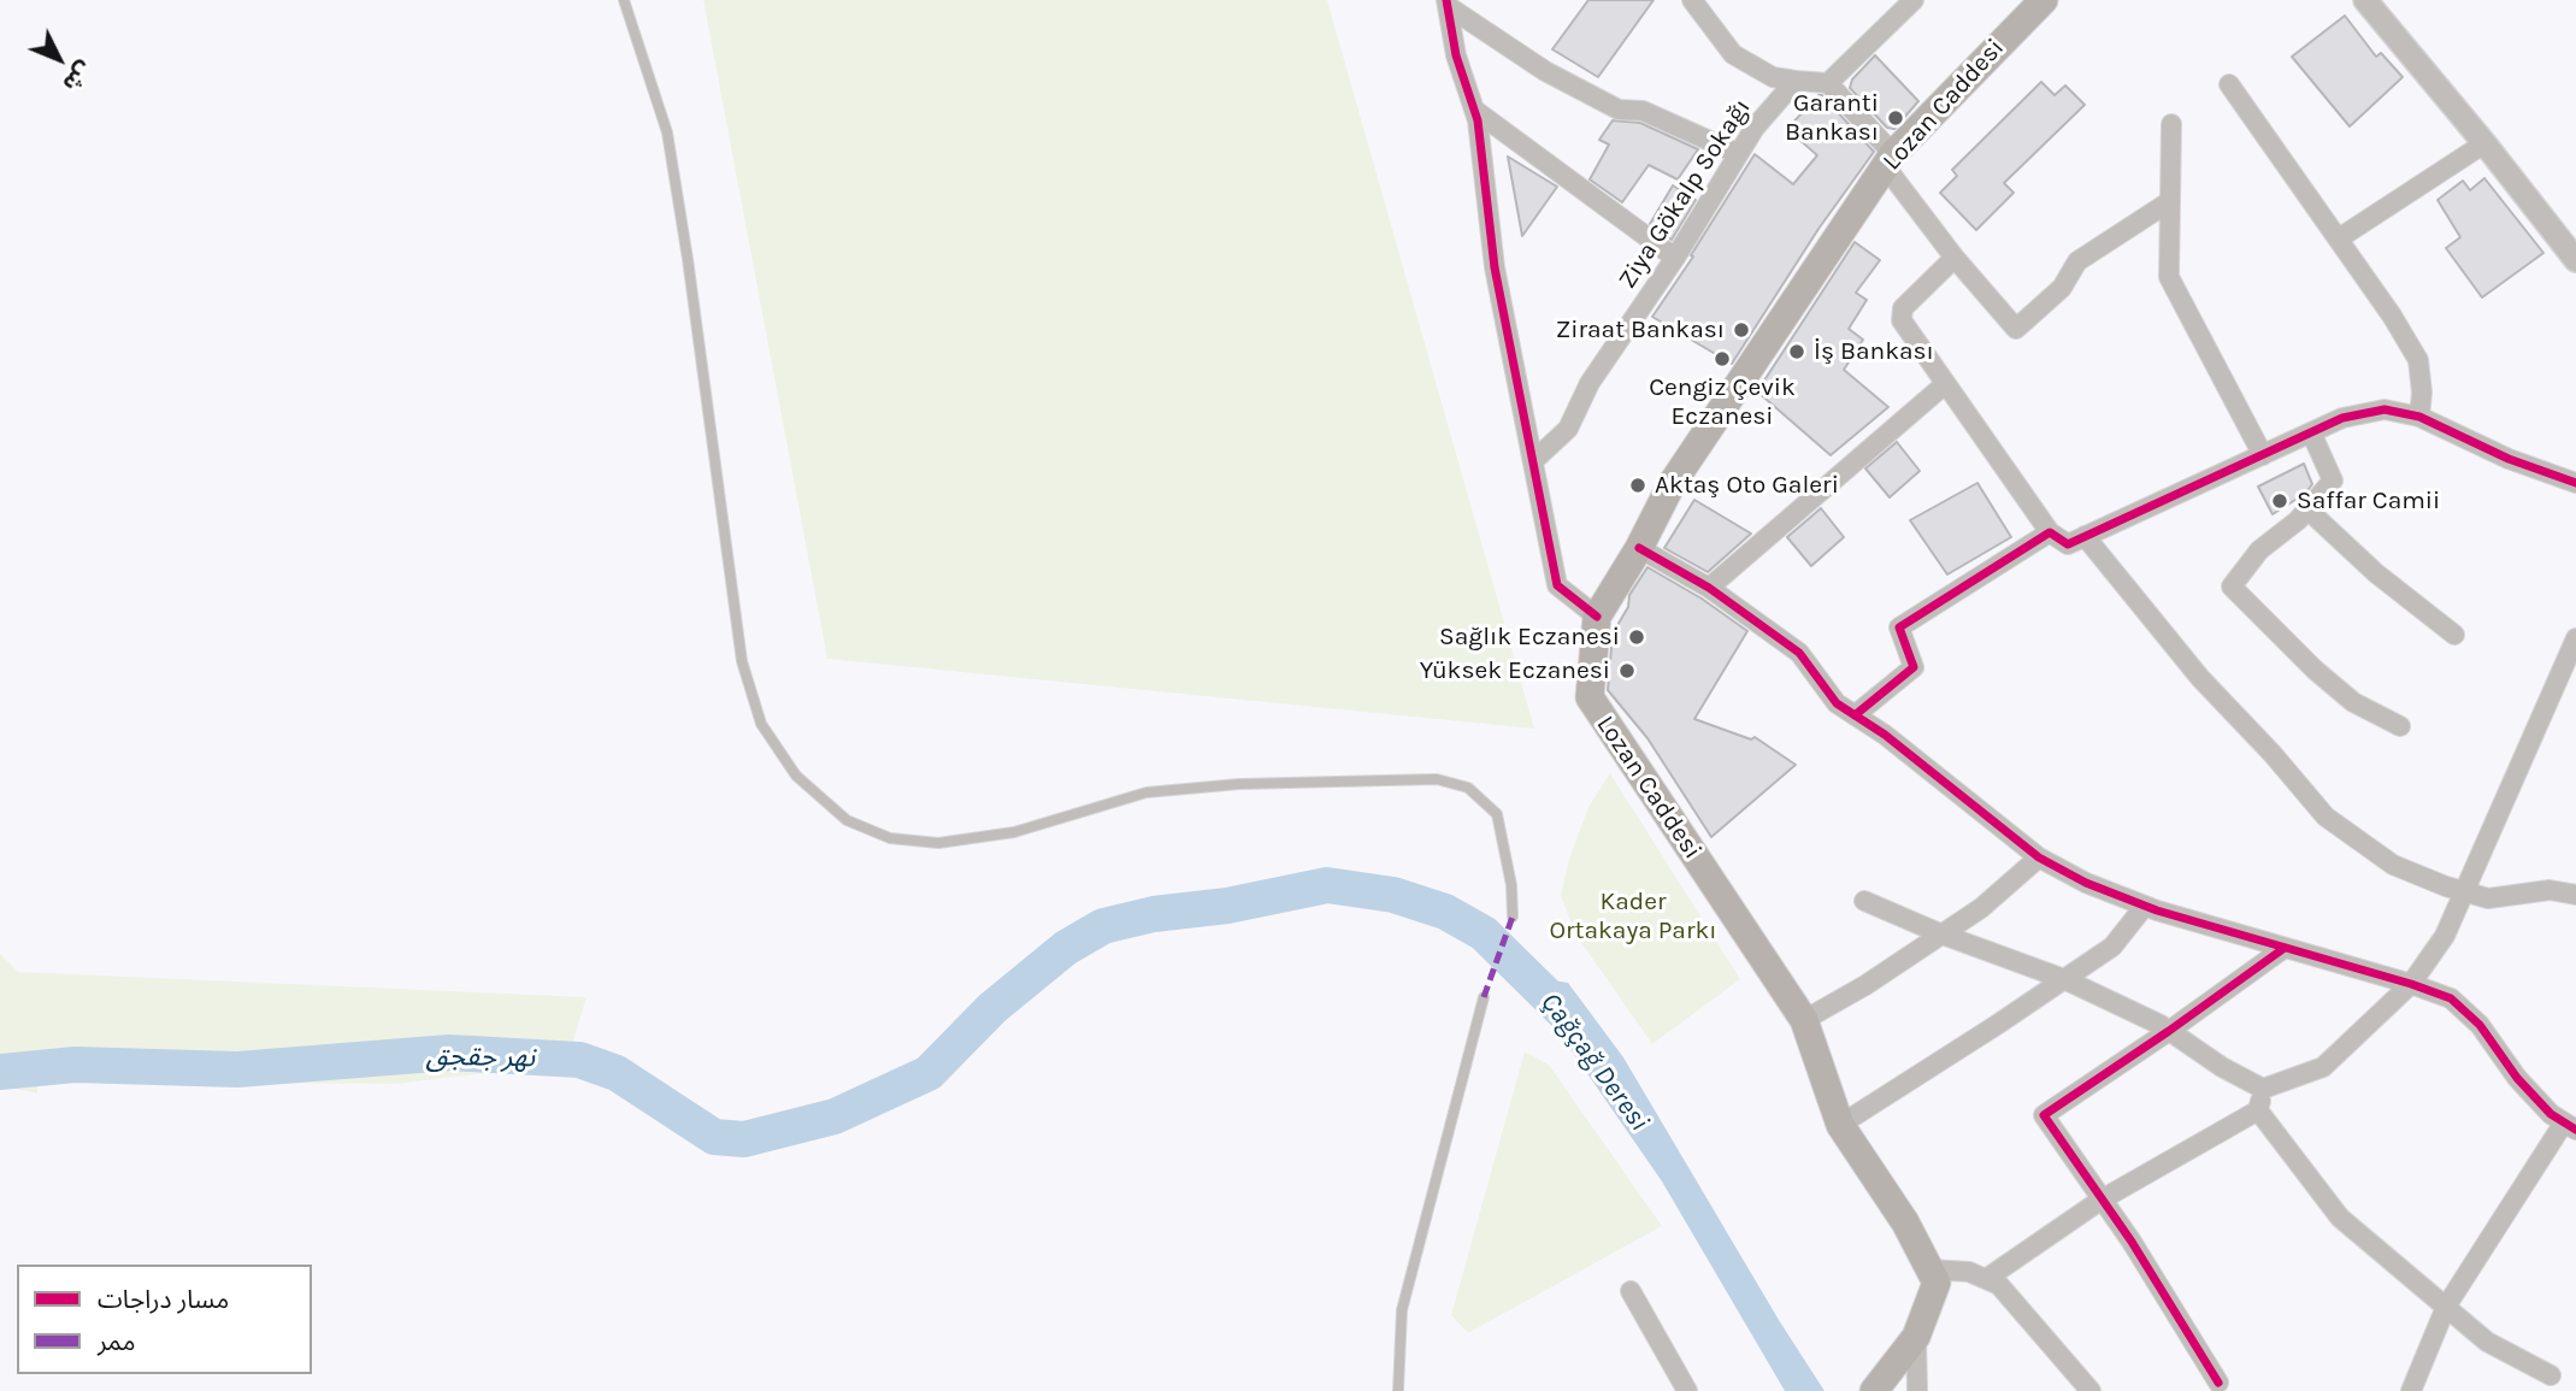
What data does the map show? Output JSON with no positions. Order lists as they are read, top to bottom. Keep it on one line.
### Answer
{"streets":{"main road":["Lozan Caddesi"],"street":["Ziya Gökalp Sokağı"]},"water":["نهر جقجق","Çağçağ Deresi"],"parks":["Kader Ortakaya Parkı"],"places":["Garanti Bankası","Ziraat Bankası","İş Bankası","Cengiz Çevik Eczanesi","Aktaş Oto Galeri","Saffar Camii","Sağlık Eczanesi","Yüksek Eczanesi"],"legend":["مسار دراجات","ممر"],"north":"bottom right"}
